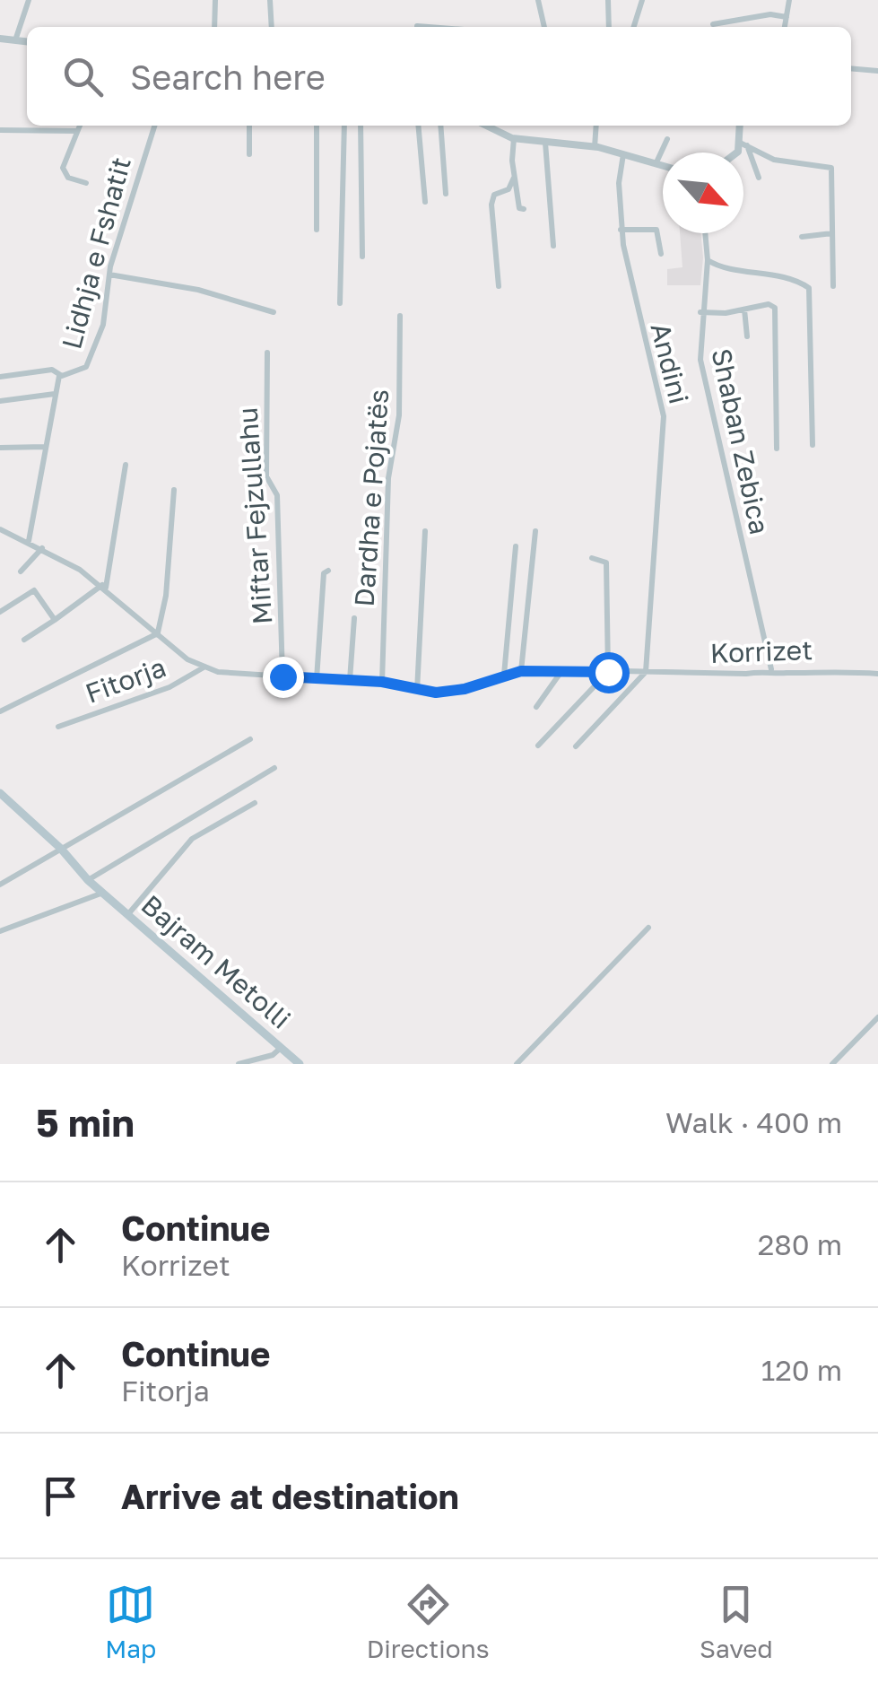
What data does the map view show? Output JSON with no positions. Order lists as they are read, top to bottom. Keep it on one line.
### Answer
{"streets":{"main road":["Bajram Metolli"],"street":["Lidhja e Fshatit","Andini","Shaban Zebica","Dardha e Pojatës","Miftar Fejzullahu","Korrizet","Fitorja"]},"crossings":[["Lidhja e Fshatit","Fitorja"],["Andini","Korrizet"],["Shaban Zebica","Korrizet"],["Dardha e Pojatës","Korrizet"],["Dardha e Pojatës","Fitorja"],["Miftar Fejzullahu","Fitorja"],["Korrizet","Fitorja"]],"north":"bottom right","page":{"search":"Search here","heading":["5 min","Walk · 400 m"],"list":[["Continue","Korrizet","280 m"],["Continue","Fitorja","120 m"],"Arrive at destination"],"nav":["Map","Directions","Saved"]}}
